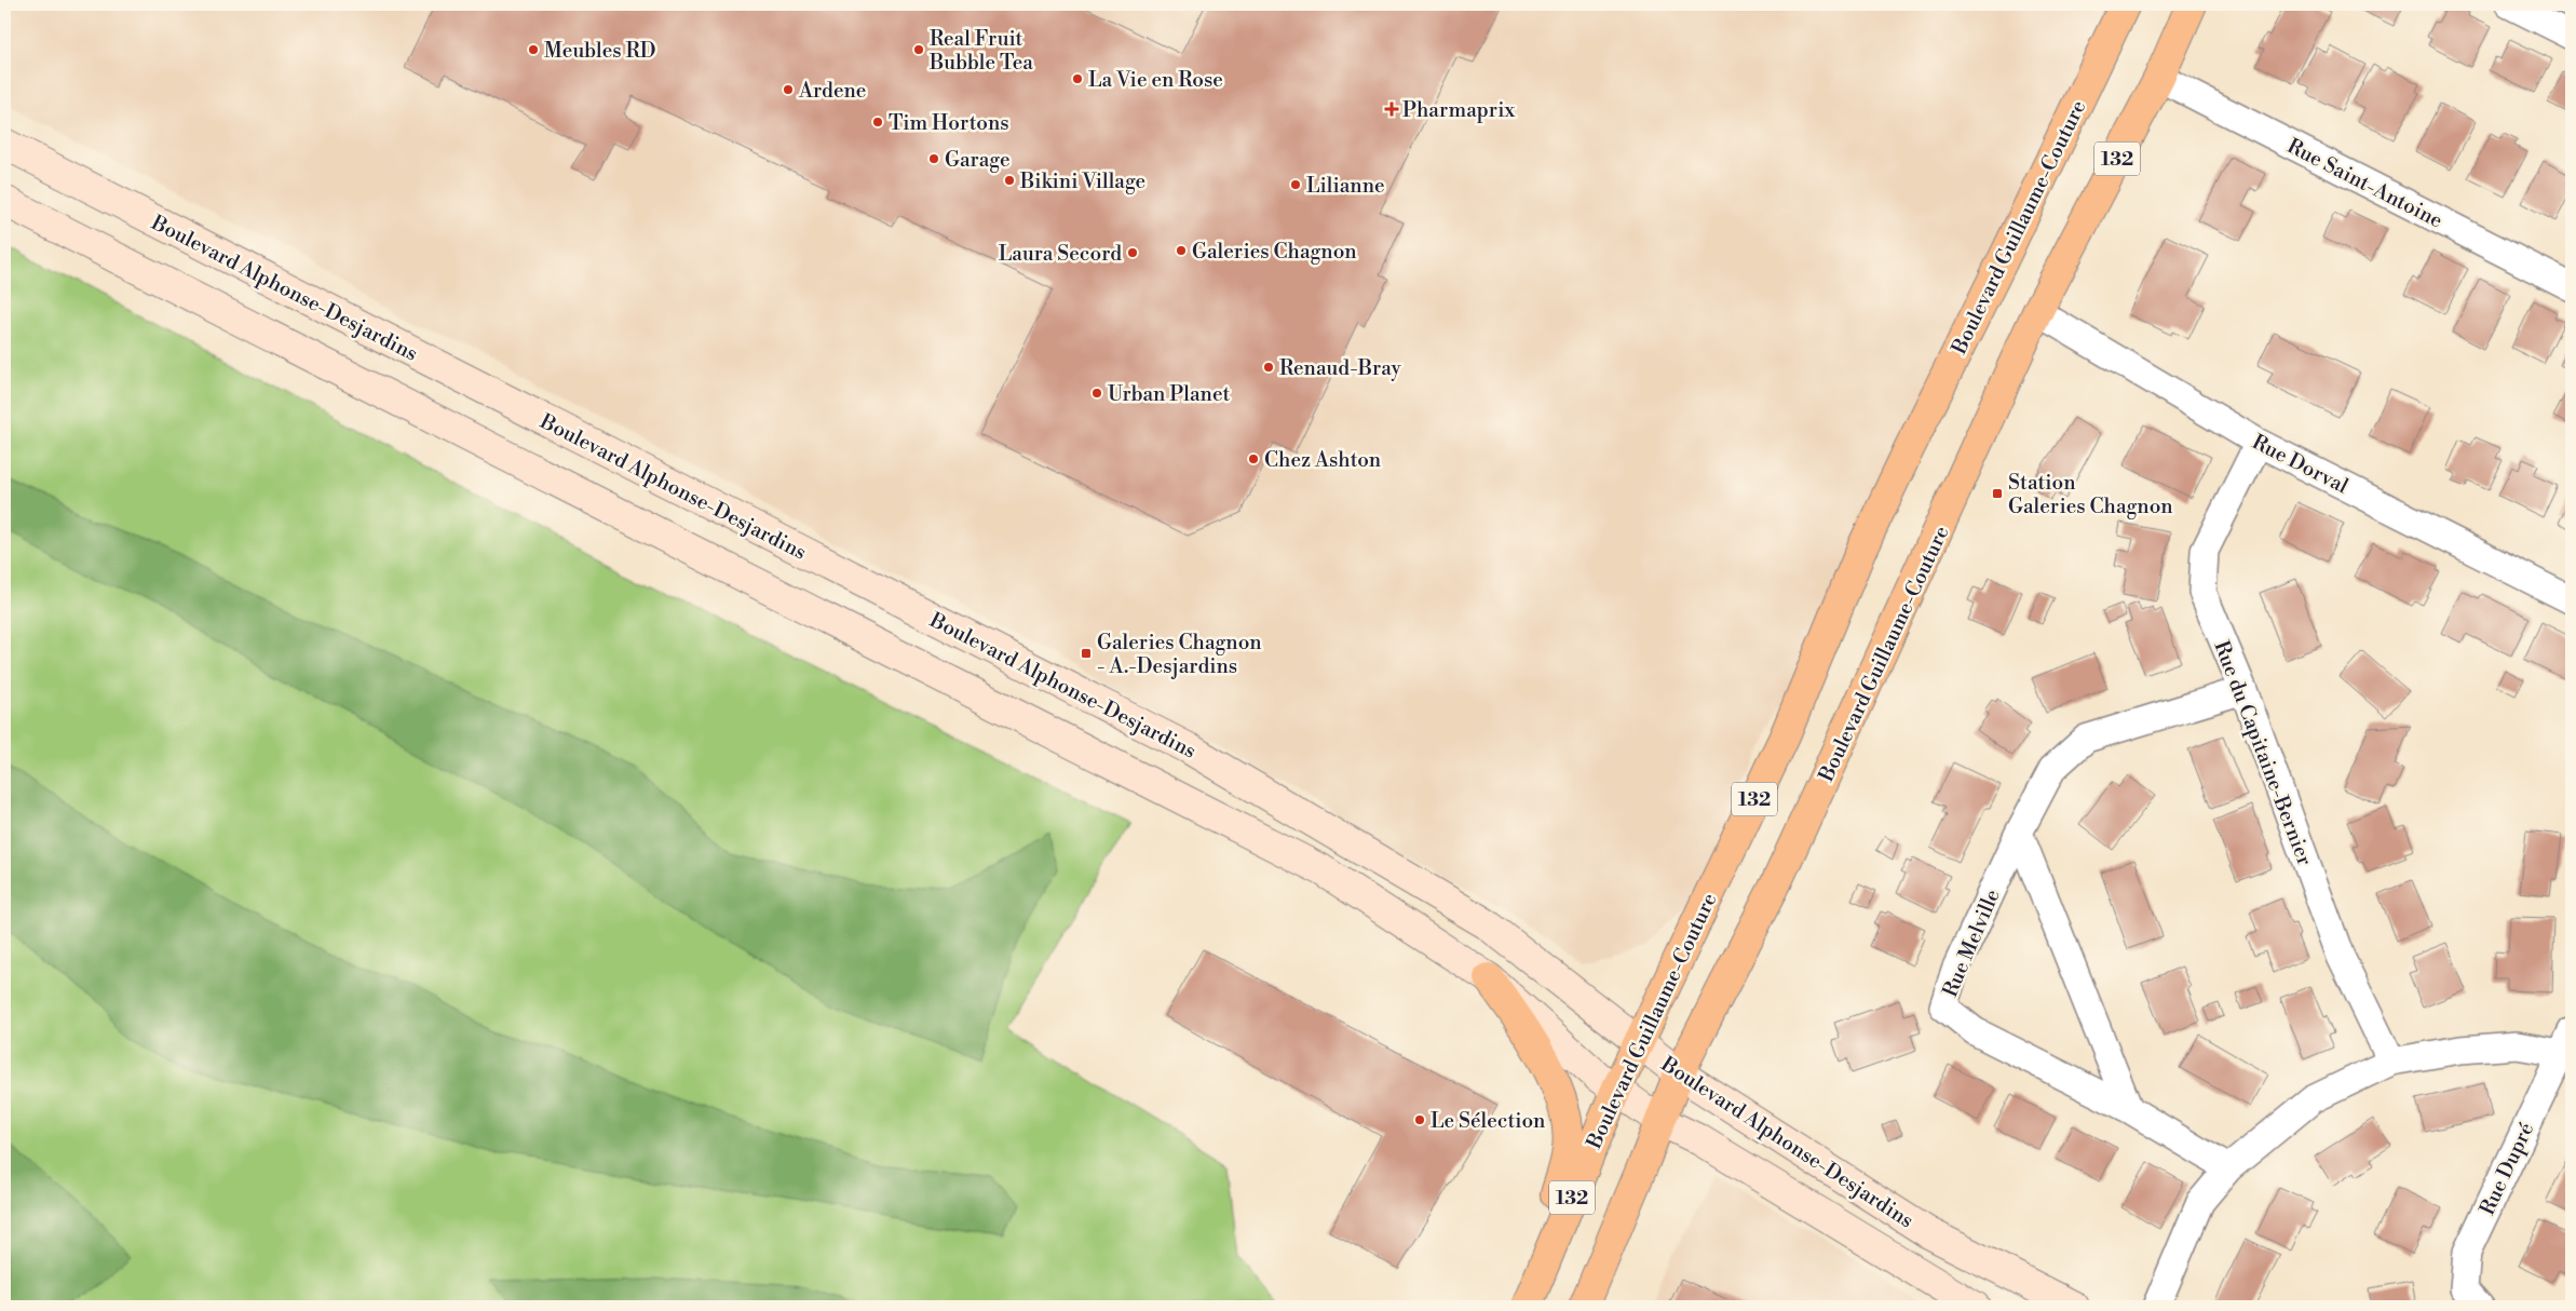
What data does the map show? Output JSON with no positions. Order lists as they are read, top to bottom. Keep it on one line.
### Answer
{"streets":{"main road":["132","Boulevard Guillaume-Couture","Boulevard Alphonse-Desjardins"],"street":["Rue Saint-Antoine","Rue Dorval","Rue du Capitaine-Bernier","Rue Melville","Rue Dupré"]},"crossings":[["Rue Saint-Antoine","Boulevard Guillaume-Couture"],["Boulevard Guillaume-Couture","Boulevard Alphonse-Desjardins"],["Boulevard Guillaume-Couture","Rue Dorval"],["Rue Dorval","Rue du Capitaine-Bernier"],["Rue du Capitaine-Bernier","Rue Melville"]],"places":{"other":["Meubles RD","Real Fruit Bubble Tea","La Vie en Rose","Ardene","Tim Hortons","Garage","Bikini Village","Lilianne","Galeries Chagnon","Laura Secord","Renaud-Bray","Urban Planet","Chez Ashton","Le Sélection"],"health":["Pharmaprix"],"transit":["Station Galeries Chagnon","Galeries Chagnon - A.-Desjardins"]}}
